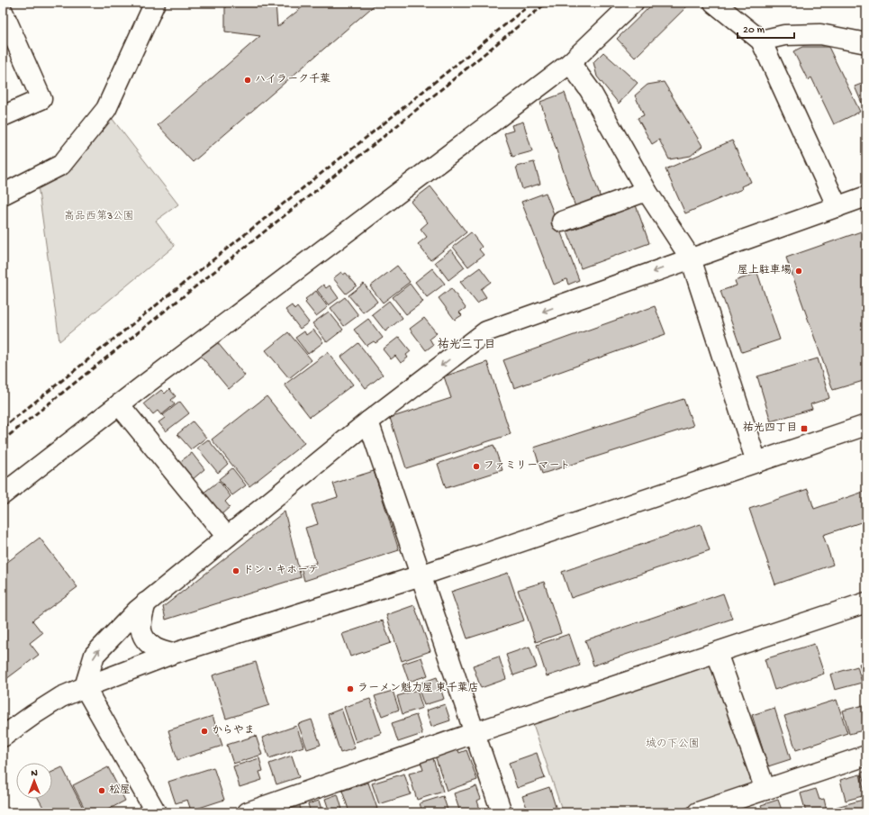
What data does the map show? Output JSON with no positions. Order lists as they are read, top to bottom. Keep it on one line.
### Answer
{"districts":["祐光三丁目"],"parks":["高品西第3公園","城の下公園"],"places":{"other":["ハイラーク千葉","屋上駐車場","ファミリーマート","ドン・キホーテ","ラーメン魁力屋 東千葉店","からやま","松屋"],"transit":["祐光四丁目"]},"scale_bar":"20 m","north":"top"}
